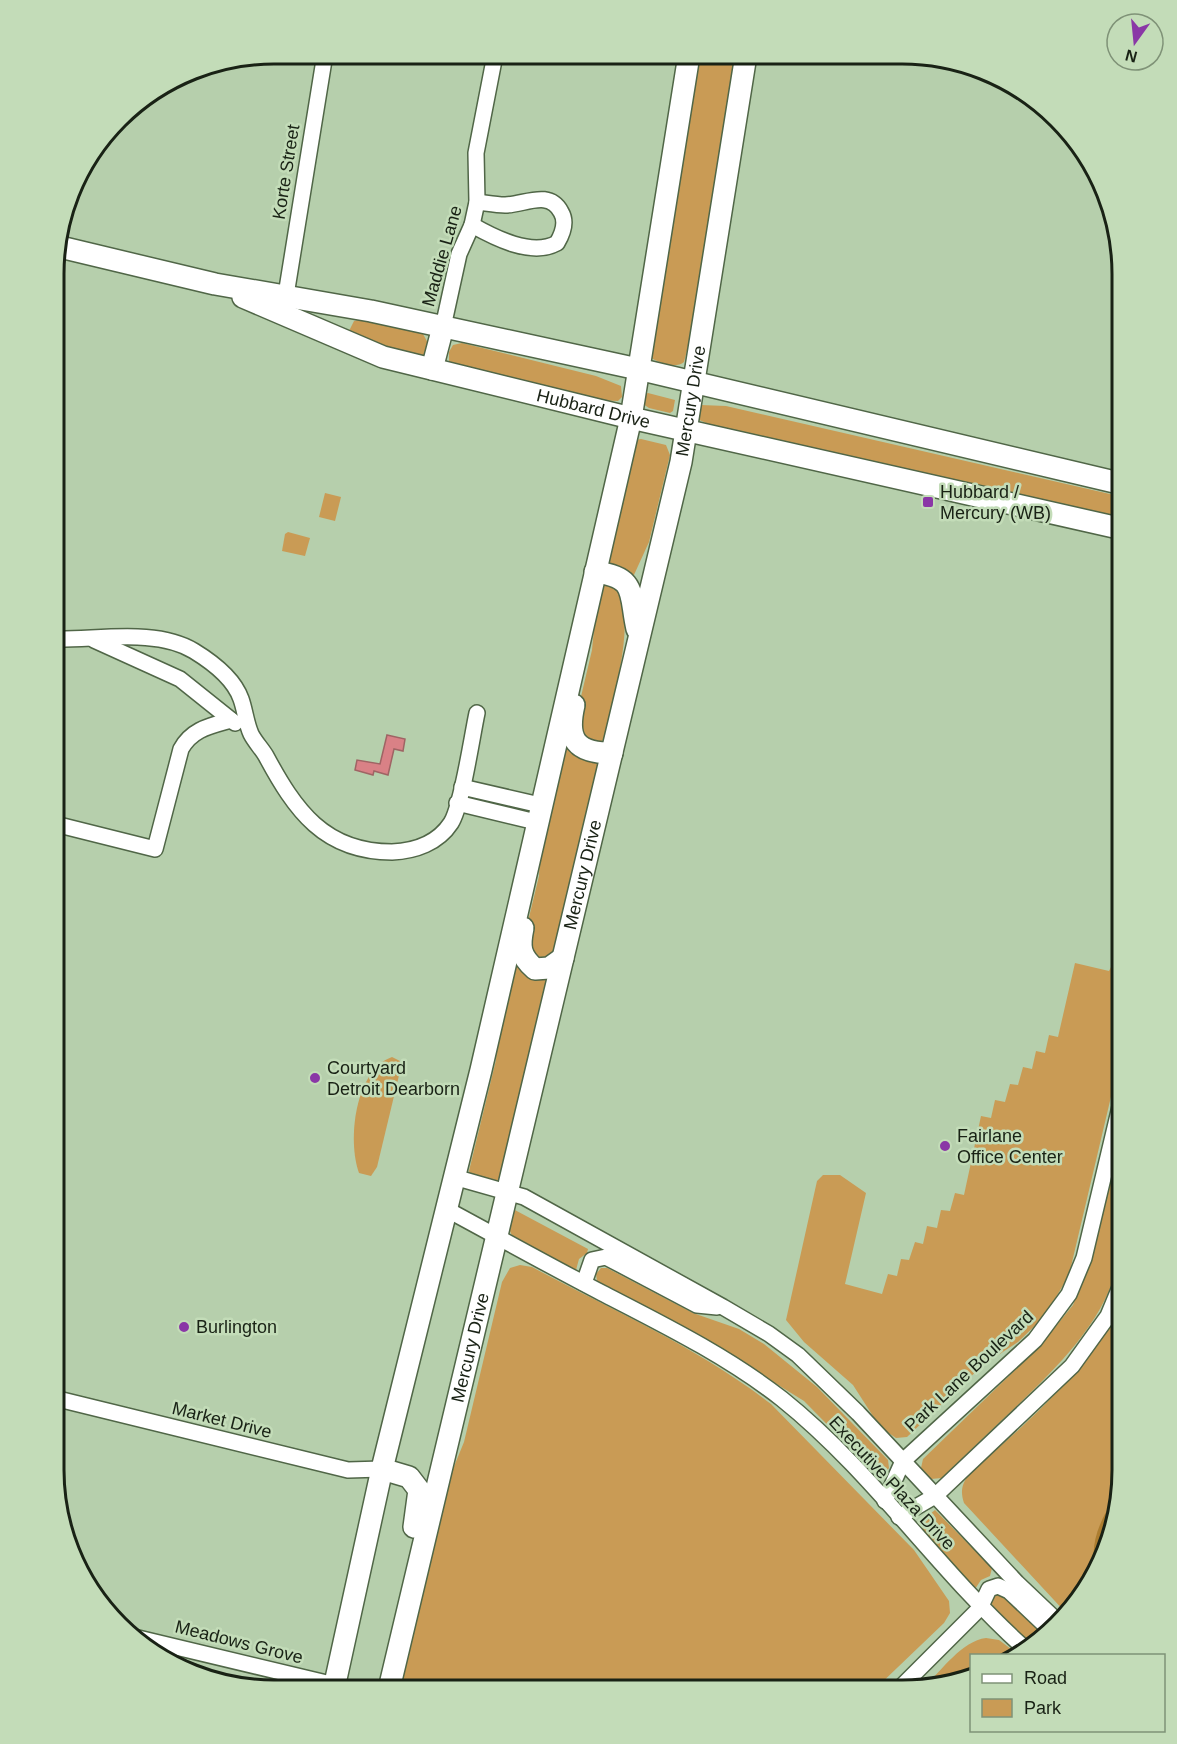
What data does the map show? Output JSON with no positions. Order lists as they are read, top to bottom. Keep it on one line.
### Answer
{"streets":{"street":["Korte Street","Maddie Lane","Mercury Drive","Hubbard Drive","Park Lane Boulevard","Market Drive","Executive Plaza Drive","Meadows Grove"]},"crossings":[["Korte Street","Hubbard Drive"],["Maddie Lane","Hubbard Drive"],["Mercury Drive","Hubbard Drive"],["Mercury Drive","Executive Plaza Drive"],["Park Lane Boulevard","Executive Plaza Drive"]],"places":{"transit":["Hubbard / Mercury (WB)"],"other":["Courtyard Detroit Dearborn","Fairlane Office Center","Burlington"]},"legend":["Road","Park"],"north":"bottom"}
